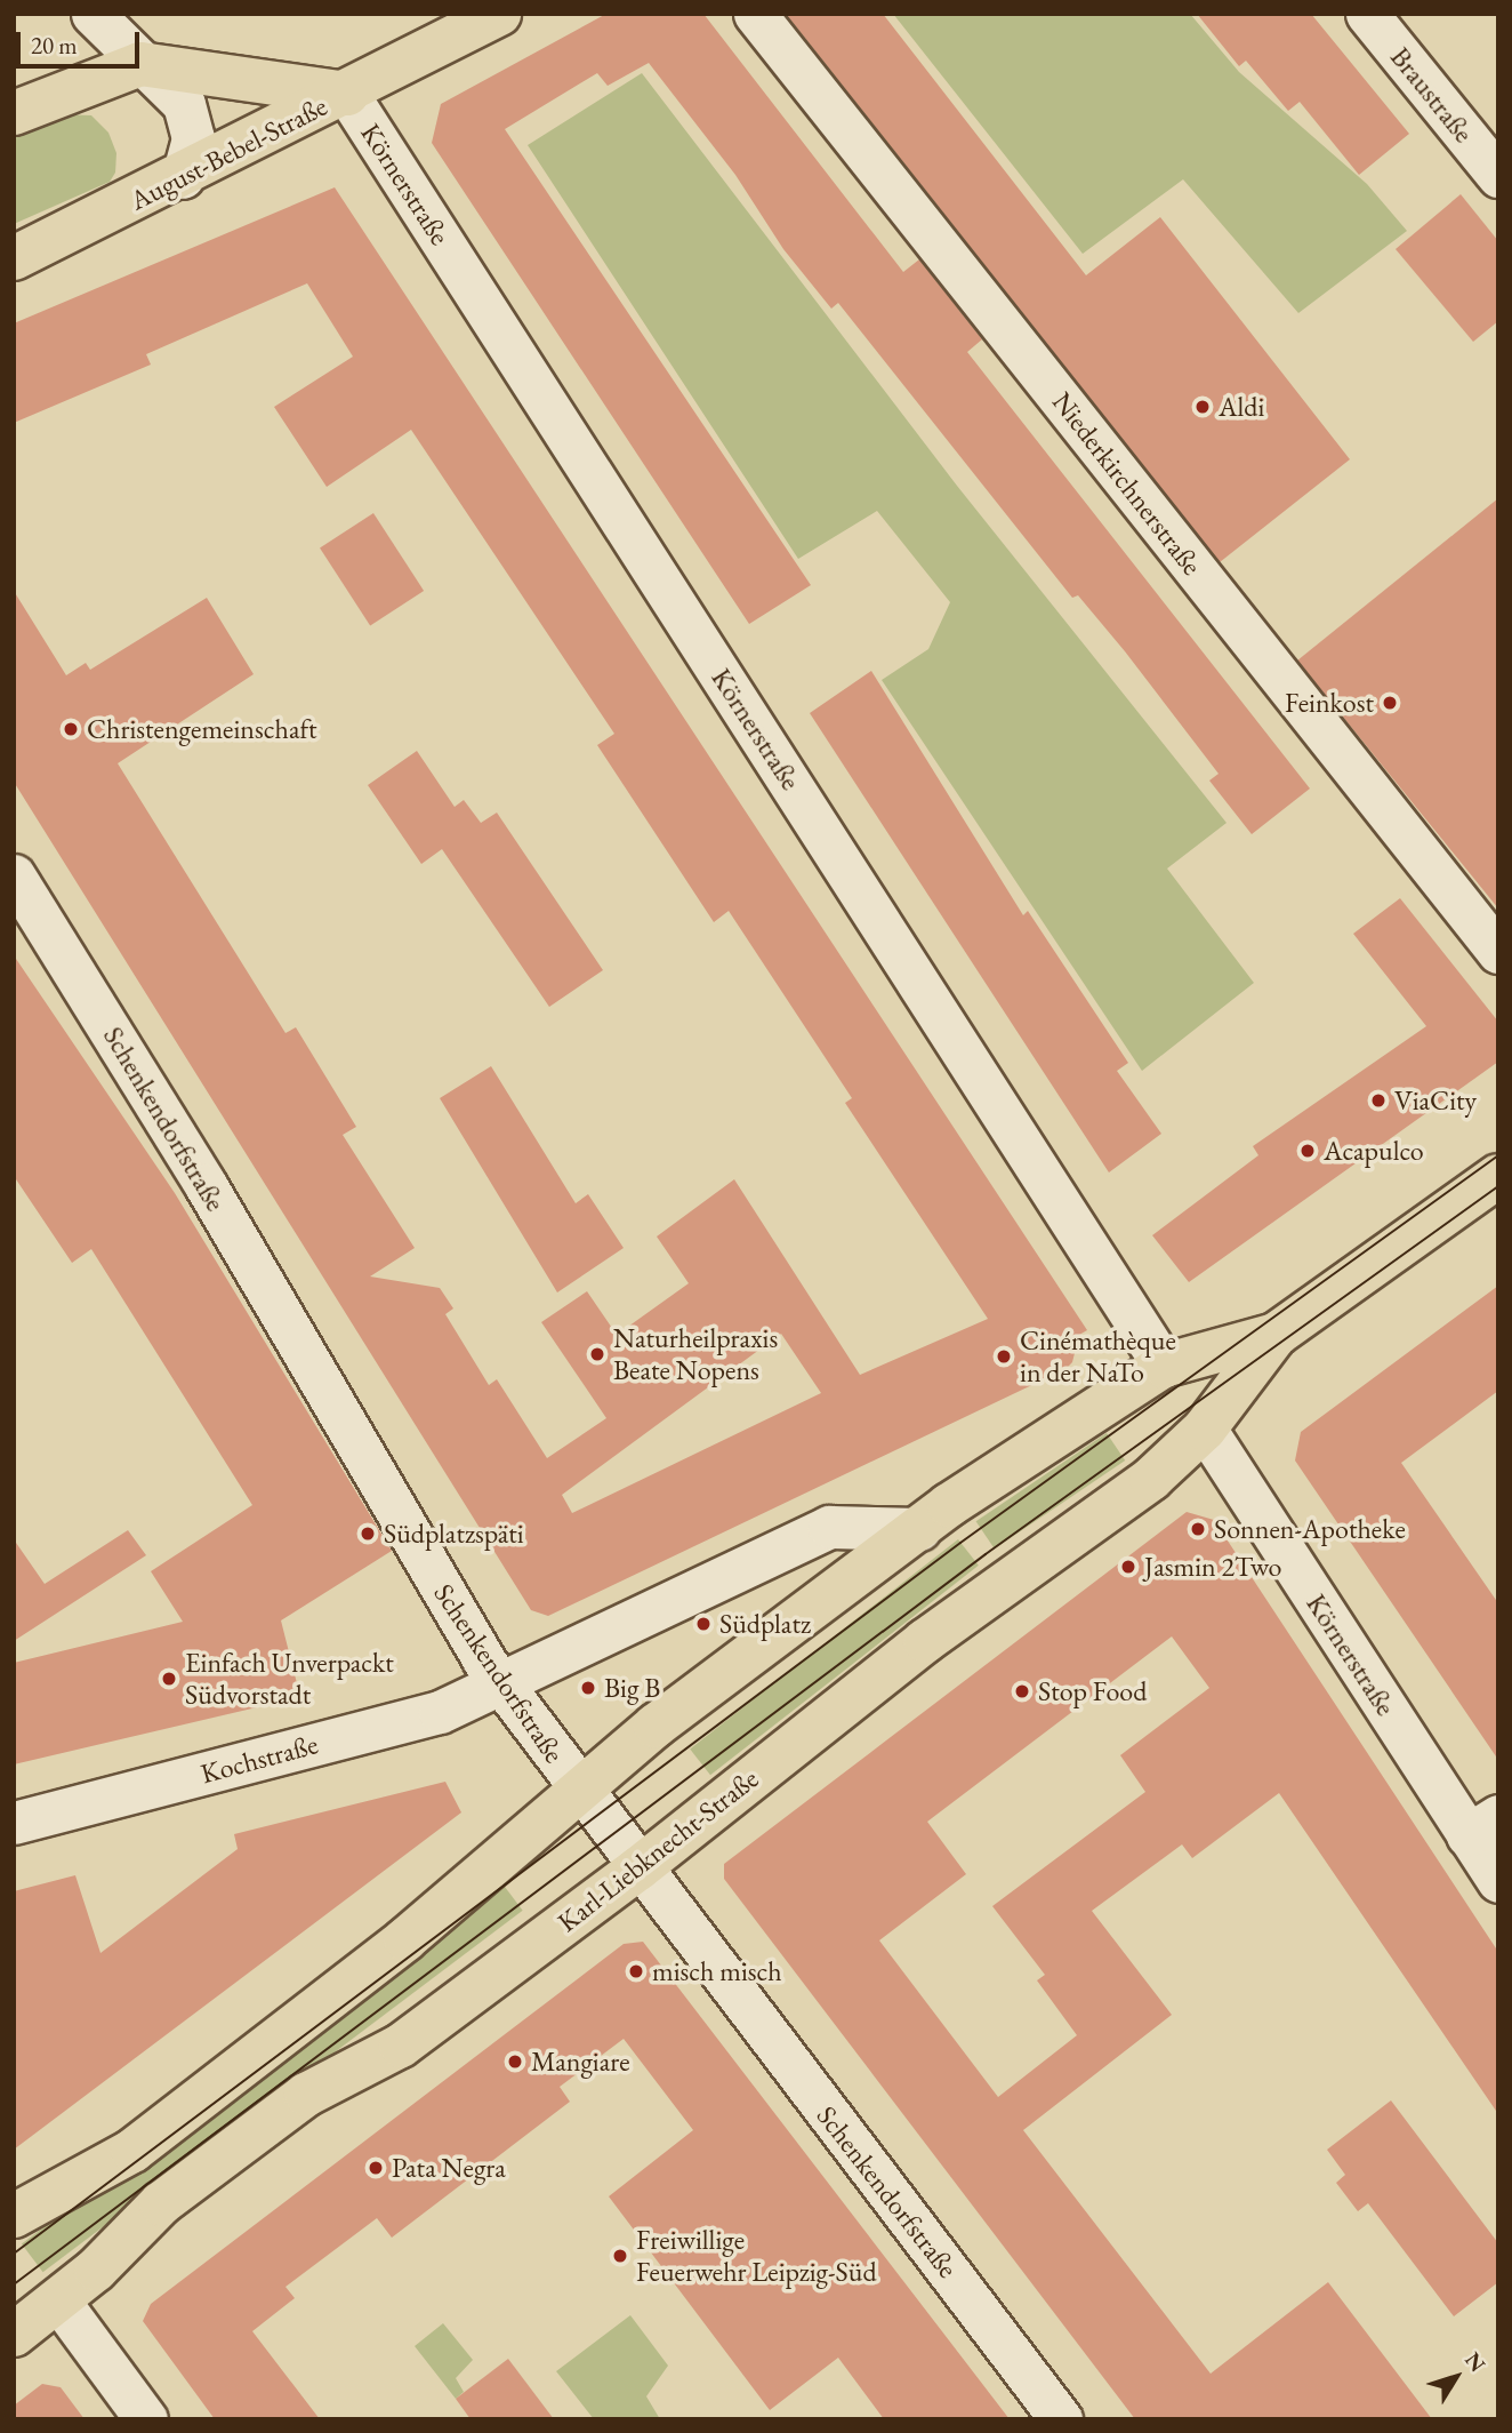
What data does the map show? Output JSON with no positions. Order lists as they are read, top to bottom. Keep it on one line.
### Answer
{"streets":{"main road":["August-Bebel-Straße","Karl-Liebknecht-Straße"],"street":["Braustraße","Körnerstraße","Niederkirchnerstraße","Schenkendorfstraße","Kochstraße"]},"crossings":[["August-Bebel-Straße","Körnerstraße"],["Körnerstraße","Karl-Liebknecht-Straße"],["Schenkendorfstraße","Kochstraße"],["Schenkendorfstraße","Karl-Liebknecht-Straße"]],"places":["Aldi","Feinkost","Christengemeinschaft","ViaCity","Acapulco","Naturheilpraxis Beate Nopens","Cinémathèque in der NaTo","Sonnen-Apotheke","Südplatzspäti","Jasmin 2Two","Südplatz","Einfach Unverpackt Südvorstadt","Big B","Stop Food","misch misch","Mangiare","Pata Negra","Freiwillige Feuerwehr Leipzig-Süd"],"scale_bar":"20 m","north":"top right"}
